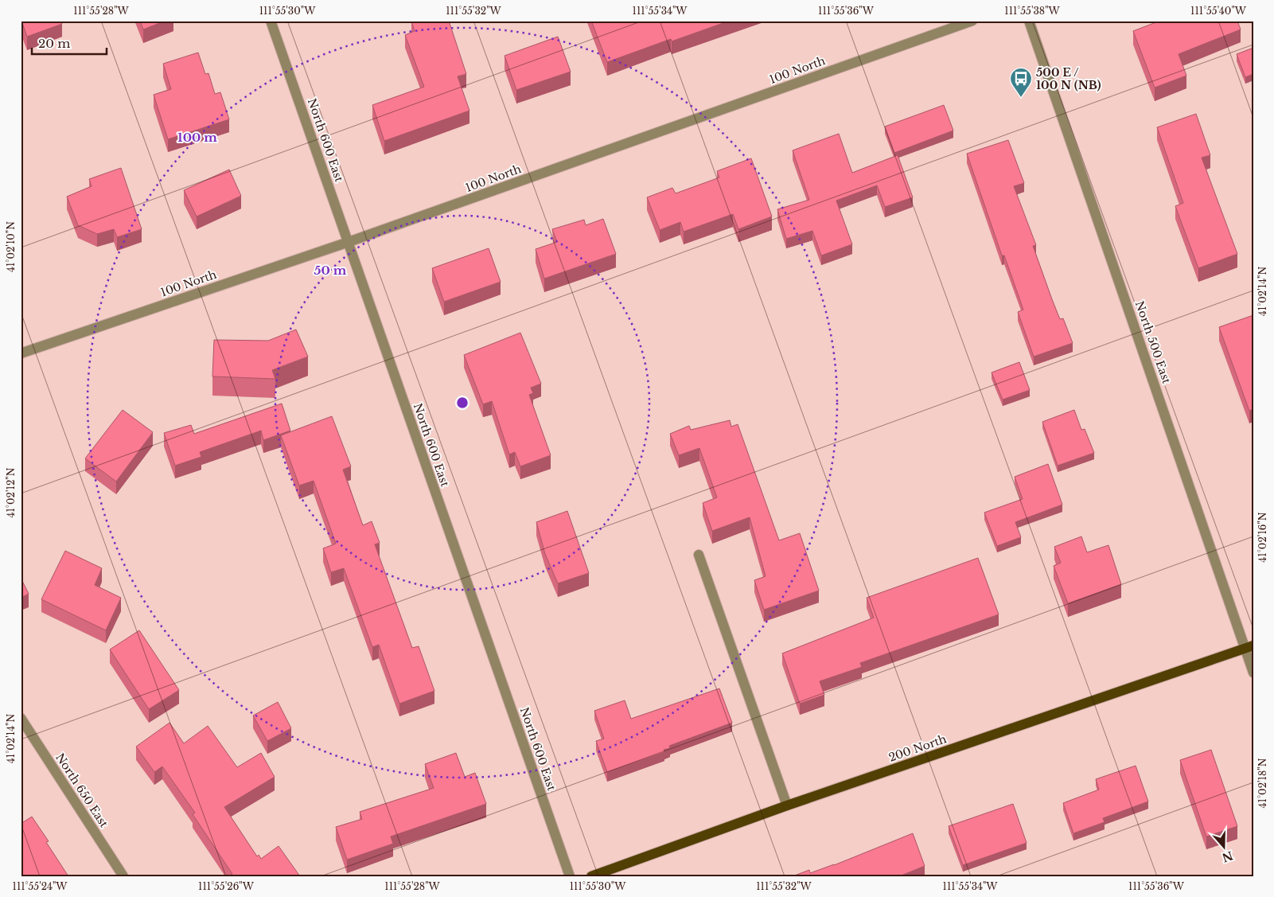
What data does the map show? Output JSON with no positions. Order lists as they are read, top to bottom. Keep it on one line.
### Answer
{"streets":{"main road":["200 North"],"street":["100 North","North 600 East","North 500 East","North 650 East"]},"crossings":[["100 North","North 600 East"],["North 500 East","200 North"]],"places":{"bus stop":["500 E / 100 N (NB)"]},"scale_bar":"20 m","north":"bottom","coordinates":["111°55'28\"W","111°55'30\"W","111°55'32\"W","111°55'34\"W","111°55'36\"W","111°55'38\"W","111°55'40\"W","41°02'10\"N","41°02'14\"N","41°02'12\"N","41°02'16\"N","41°02'18\"N","111°55'24\"W","111°55'26\"W"],"rings":["100 m","50 m"]}
